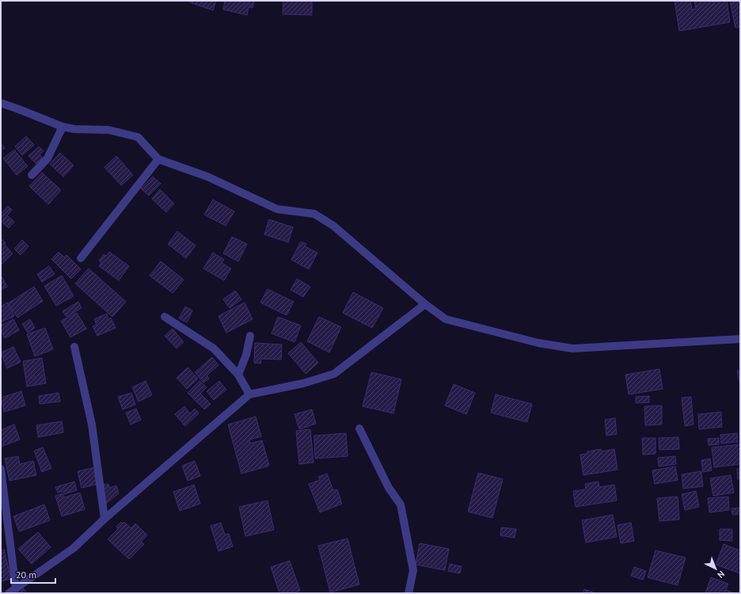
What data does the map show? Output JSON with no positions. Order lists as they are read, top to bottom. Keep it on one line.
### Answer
{"scale_bar":"20 m","north":"bottom right"}
